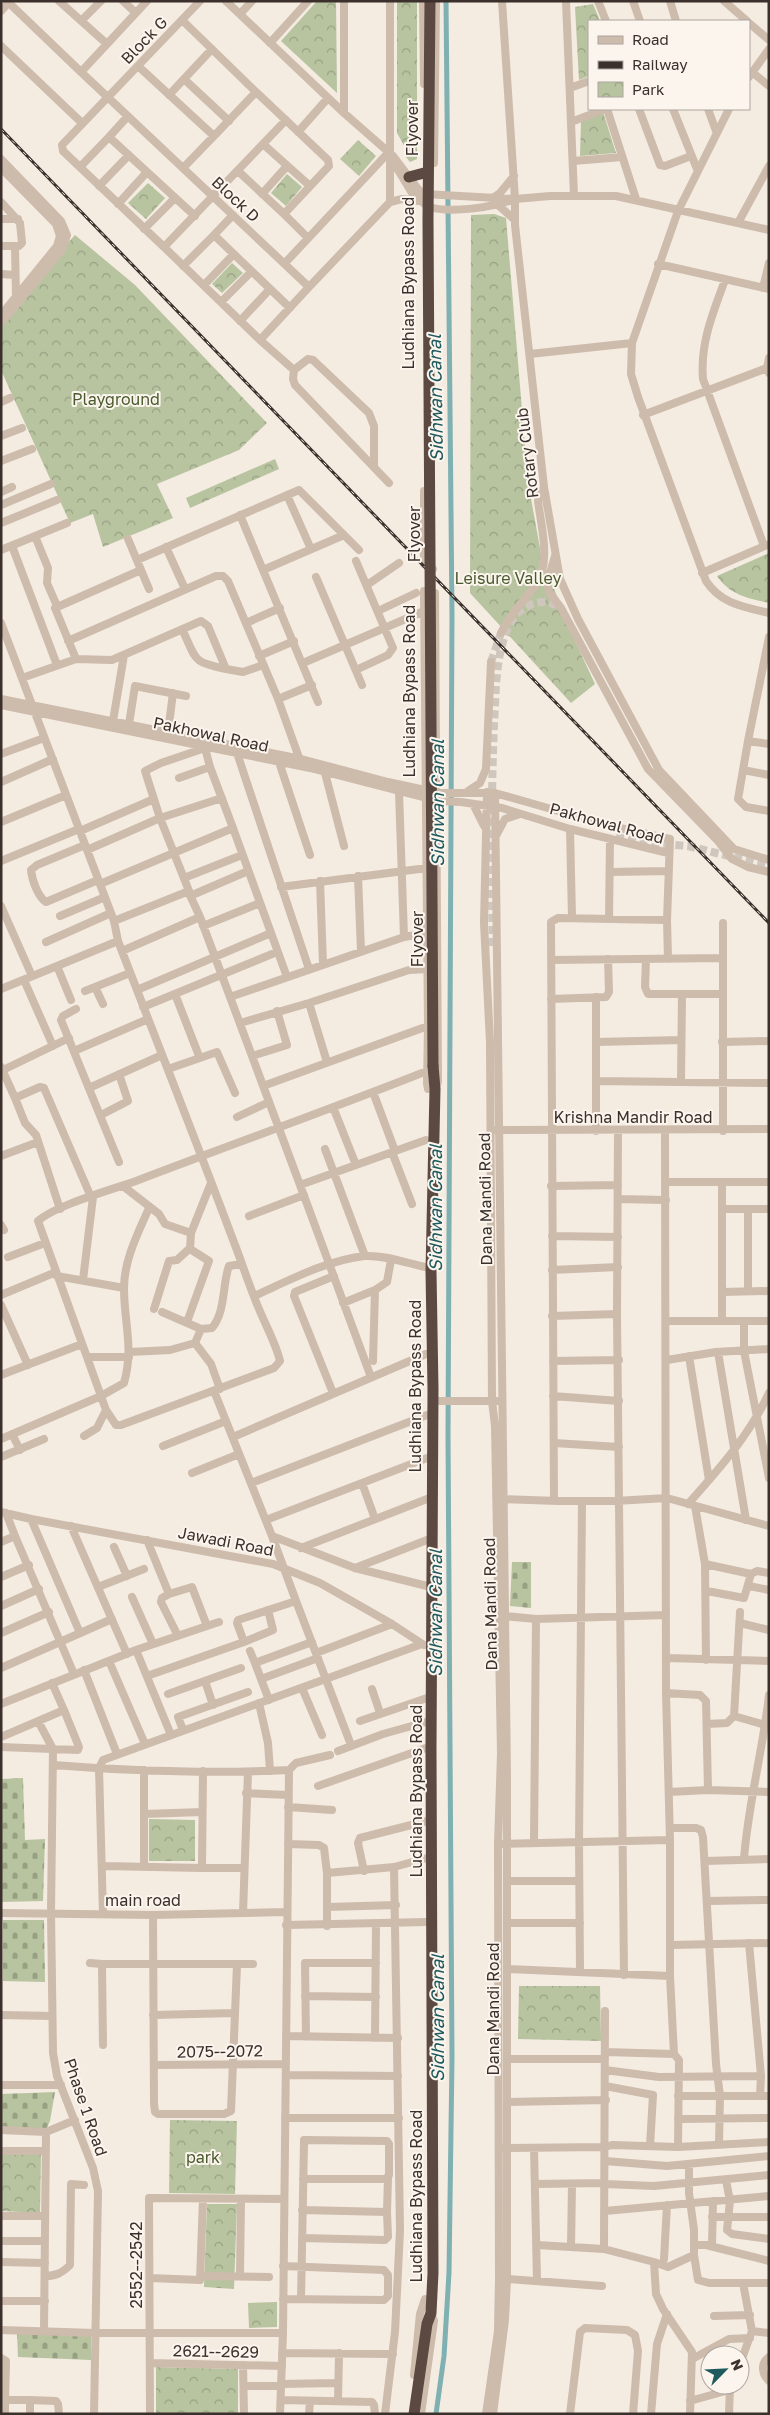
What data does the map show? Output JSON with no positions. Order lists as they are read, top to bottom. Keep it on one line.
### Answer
{"streets":{"highway":["Flyover","Ludhiana Bypass Road"],"street":["Block G","Block D","Rotary Club","Pakhowal Road","Krishna Mandir Road","Dana Mandi Road","Jawadi Road","main road","2075--2072","Phase 1 Road","2552--2542","2621--2629"]},"crossings":[["Block G","Block D"],["Flyover","Ludhiana Bypass Road"],["Ludhiana Bypass Road","Pakhowal Road"],["Ludhiana Bypass Road","Jawadi Road"],["Pakhowal Road","Dana Mandi Road"],["Krishna Mandir Road","Dana Mandi Road"],["main road","Phase 1 Road"],["2552--2542","2621--2629"]],"water":["Sidhwan Canal"],"parks":["Playground","Leisure Valley","park"],"legend":["Road","Railway","Park"],"north":"top right"}
